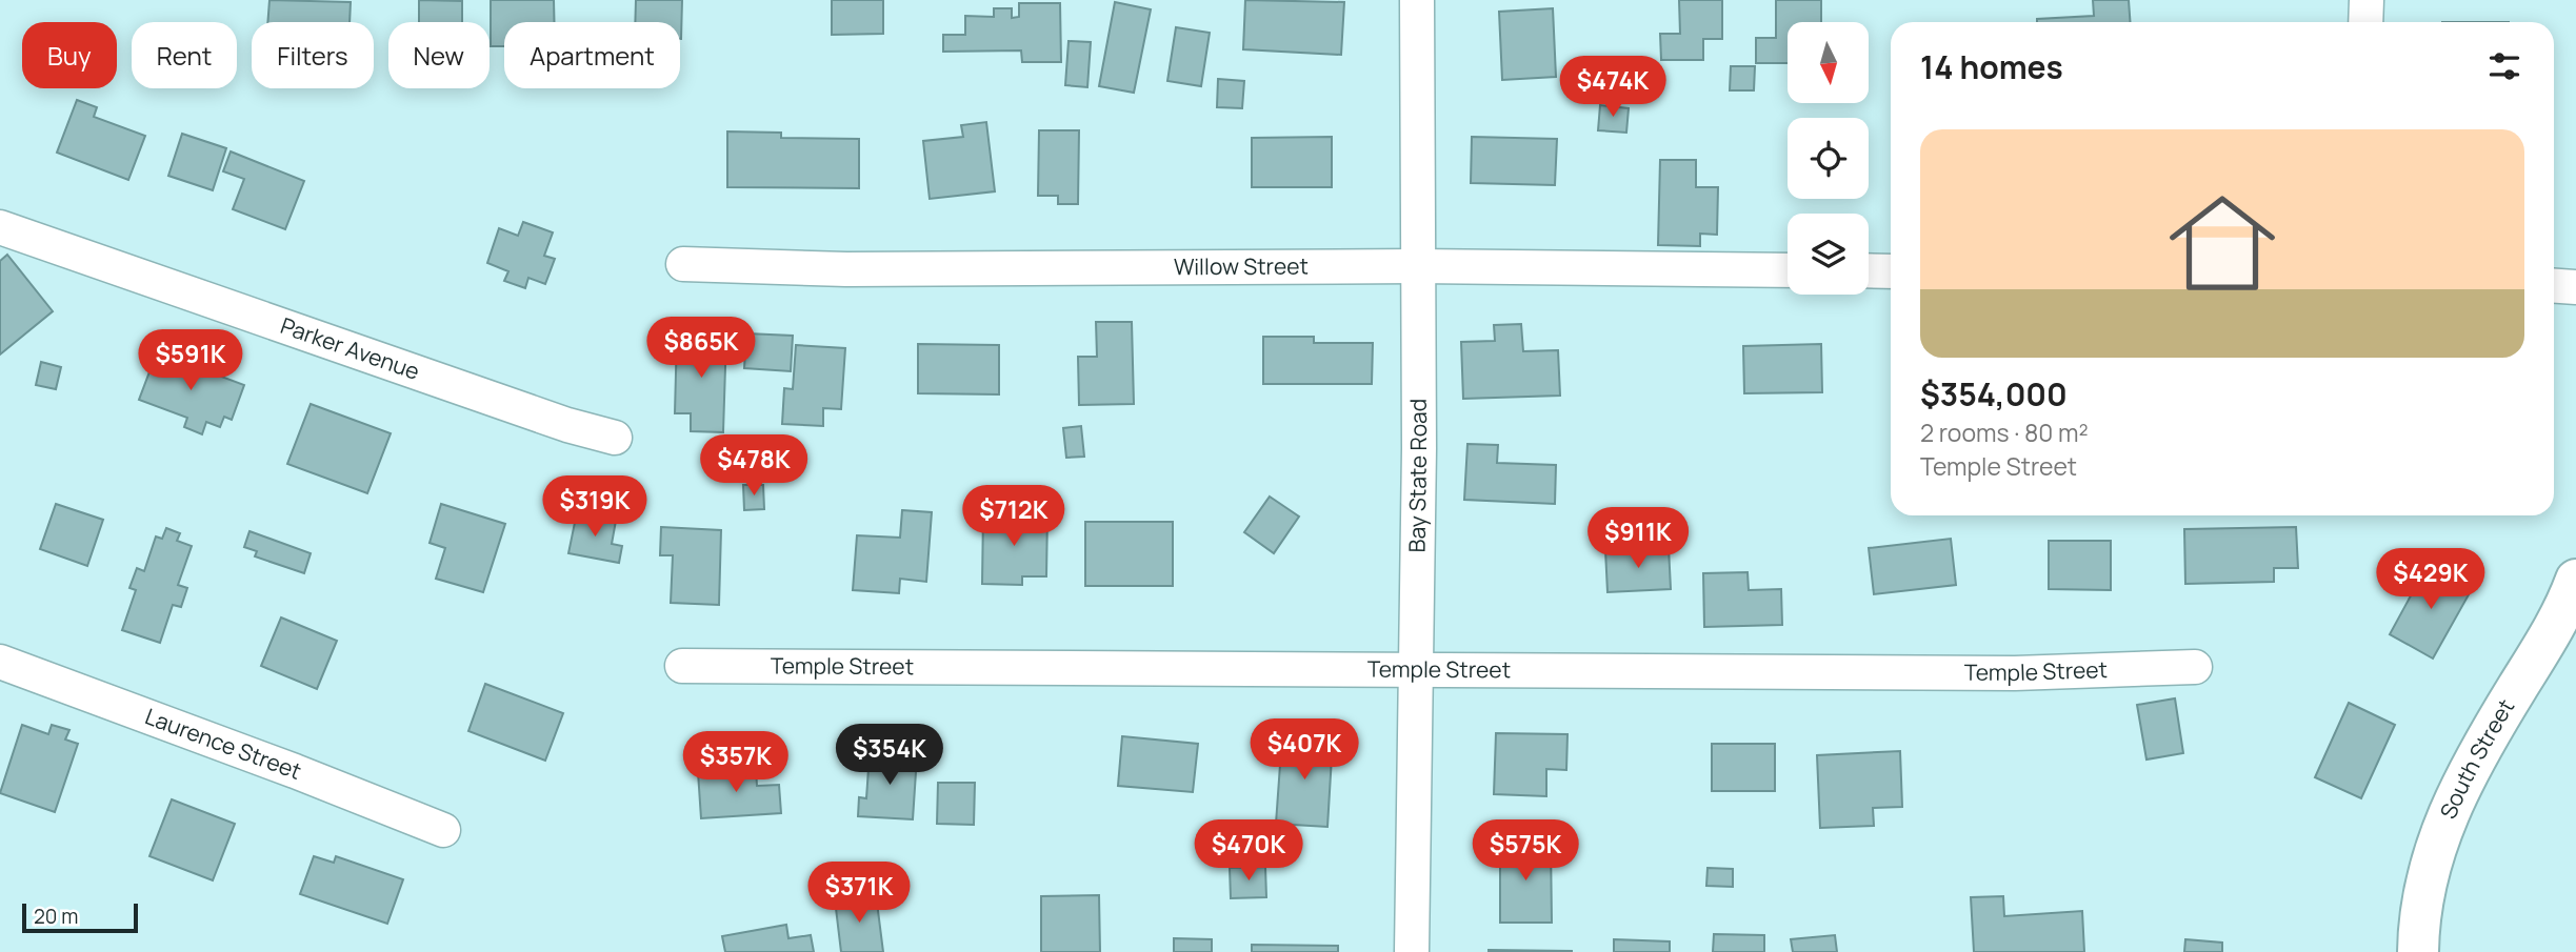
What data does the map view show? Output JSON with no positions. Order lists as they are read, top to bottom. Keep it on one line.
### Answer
{"streets":{"street":["Willow Street","Parker Avenue","Bay State Road","Temple Street","Laurence Street","South Street"]},"crossings":[["Willow Street","Bay State Road"],["Bay State Road","Temple Street"]],"scale_bar":"20 m","north":"bottom","page":{"chip":["Buy","Rent","Filters","New","Apartment"],"heading":"14 homes","price":["$474K","$865K","$591K","$478K","$319K","$712K","$911K","$429K","$407K","$354K","$357K","$470K","$575K","$371K"],"list":[{"name":"$354,000","note":"2 rooms · 80 m² · Temple Street"}],"scale":"20 m"}}
